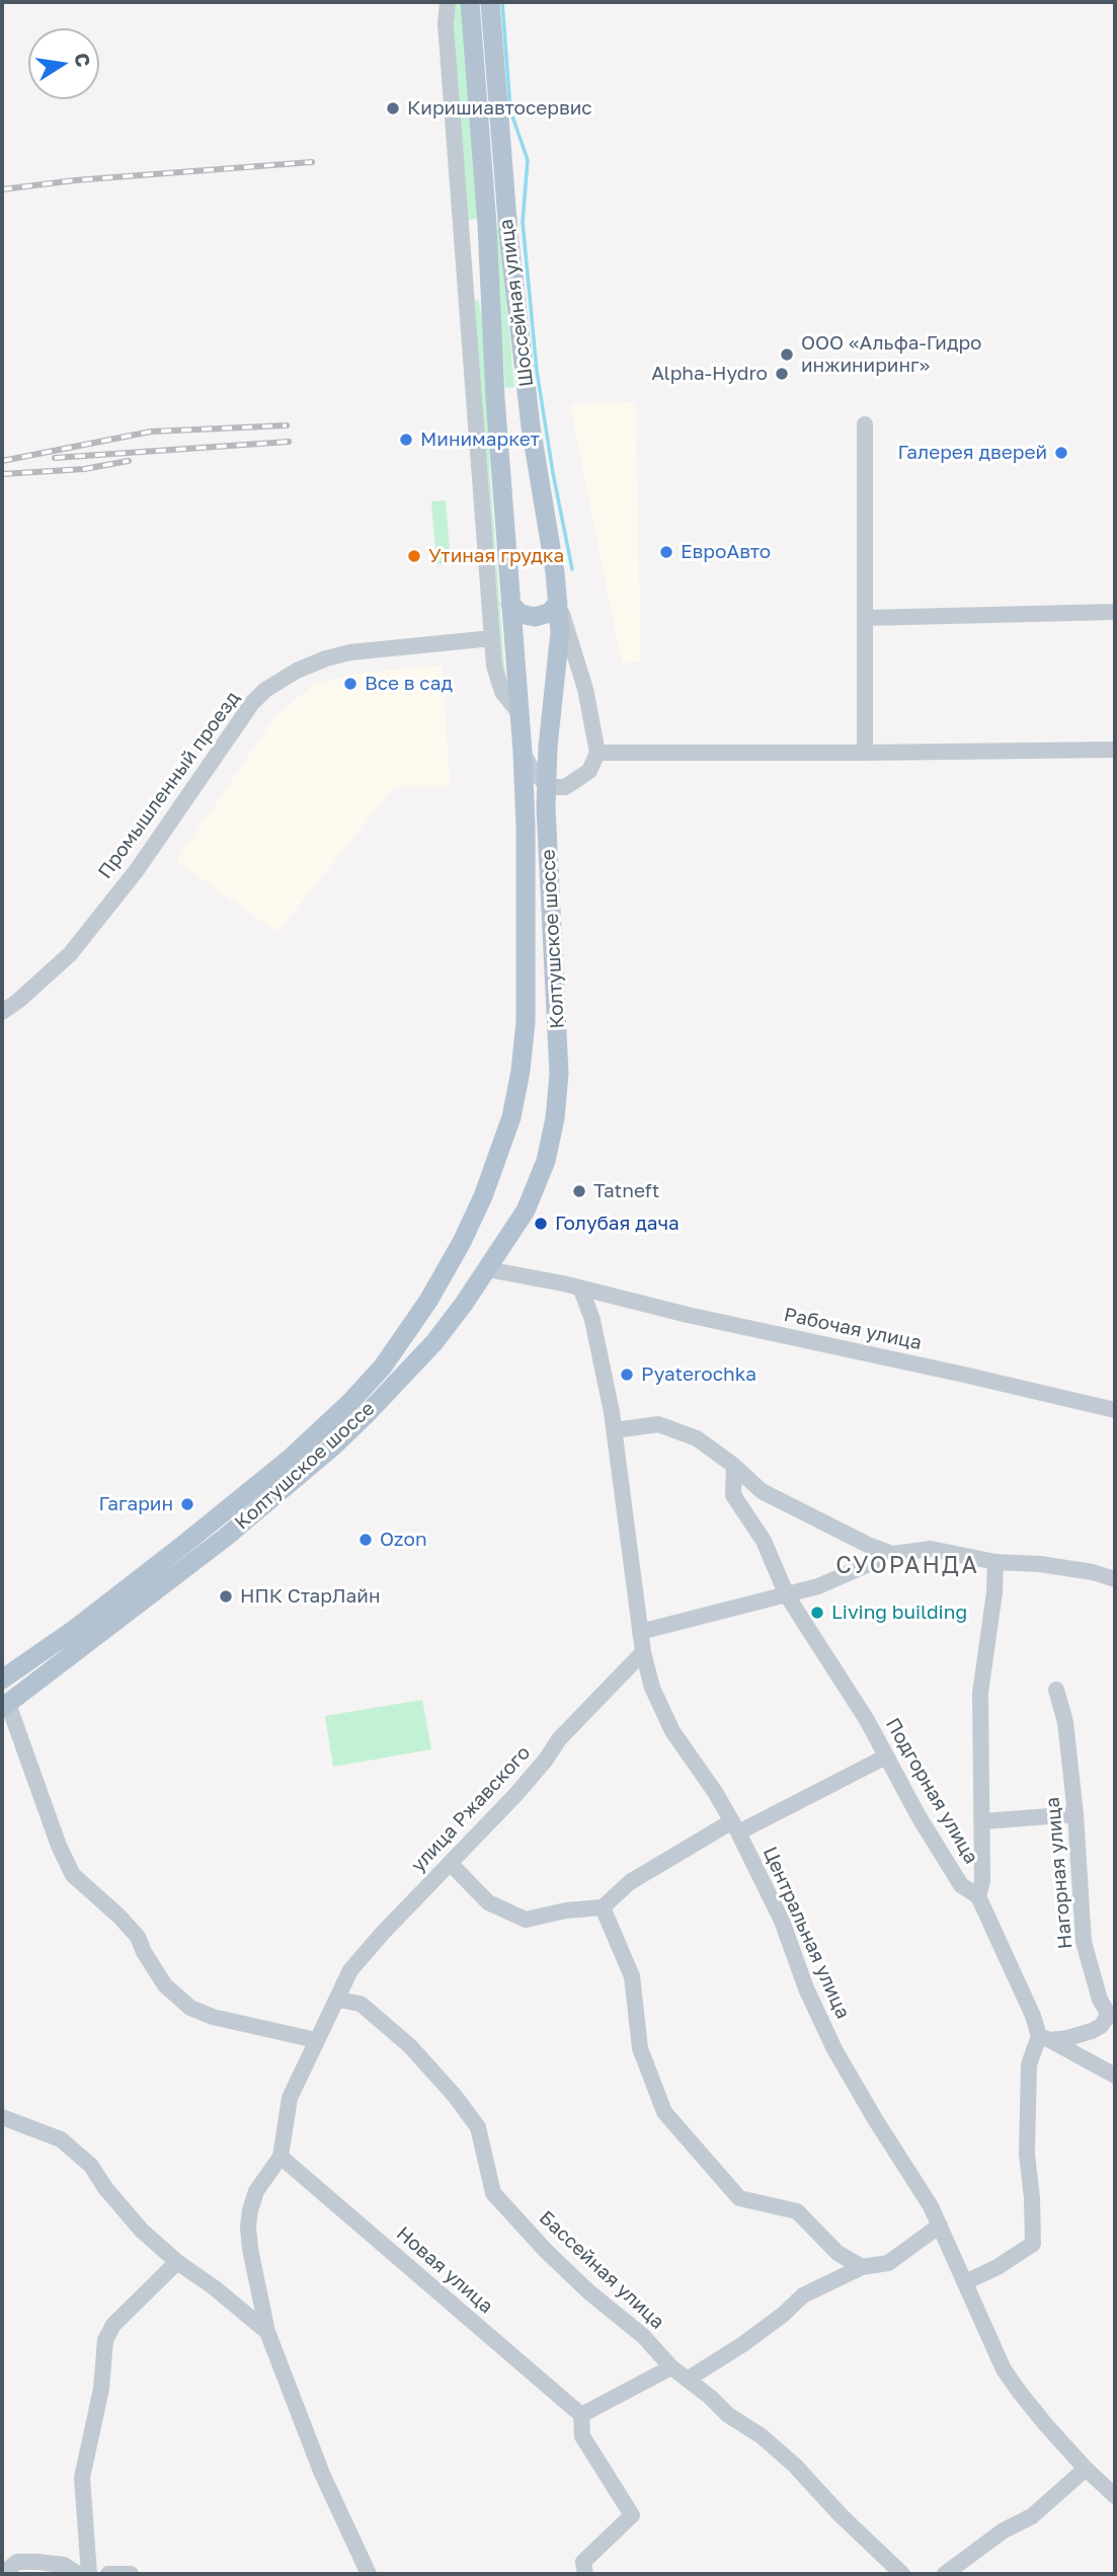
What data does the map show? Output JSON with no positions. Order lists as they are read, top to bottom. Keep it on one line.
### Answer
{"streets":{"main road":["Шоссейная улица","Колтушское шоссе"],"street":["Промышленный проезд","Рабочая улица","Подгорная улица","улица Ржавского","Нагорная улица","Центральная улица","Новая улица","Бассейная улица"]},"crossings":[["Шоссейная улица","Колтушское шоссе"],["Колтушское шоссе","Рабочая улица"],["Рабочая улица","Центральная улица"],["Подгорная улица","Нагорная улица"],["улица Ржавского","Центральная улица"],["улица Ржавского","Новая улица"],["улица Ржавского","Бассейная улица"]],"districts":["СУОРАНДА"],"places":["Киришиавтосервис","ООО «Альфа-Гидро инжиниринг»","Alpha-Hydro","Минимаркет","Галерея дверей","ЕвроАвто","Утиная грудка","Все в сад","Tatneft","Голубая дача","Pyaterochka","Гагарин","Ozon","НПК СтарЛайн","Living building"],"north":"right"}
